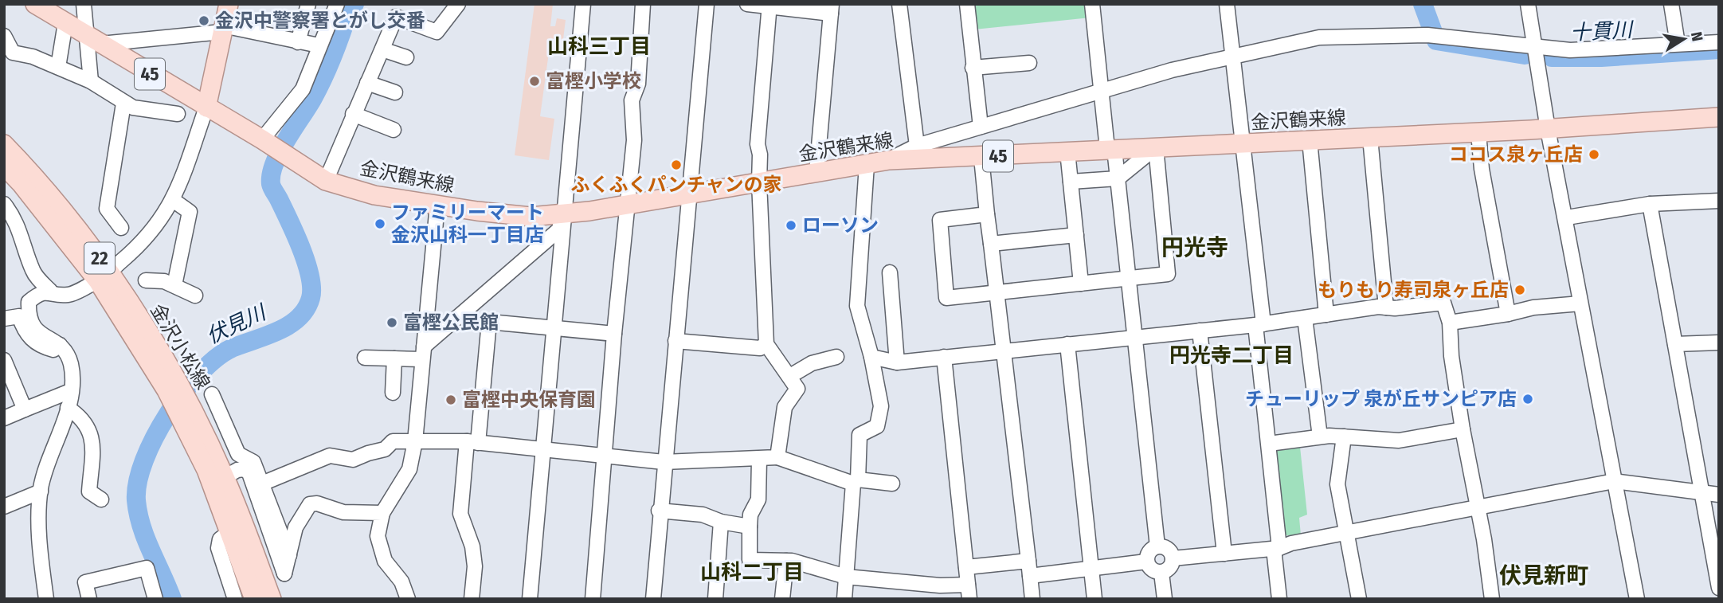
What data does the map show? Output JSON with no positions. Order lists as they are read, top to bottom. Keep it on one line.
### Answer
{"streets":{"main road":["45","金沢鶴来線","22","金沢小松線"]},"districts":["山科三丁目","円光寺","円光寺二丁目","山科二丁目","伏見新町"],"water":["十貫川","伏見川"],"places":["金沢中警察署とがし交番","富樫小学校","ココス泉ヶ丘店","ふくふくパンチャンの家","ファミリーマート 金沢山科一丁目店","ローソン","もりもり寿司泉ヶ丘店","富樫公民館","チューリップ 泉が丘サンピア店","富樫中央保育園"],"north":"right"}
